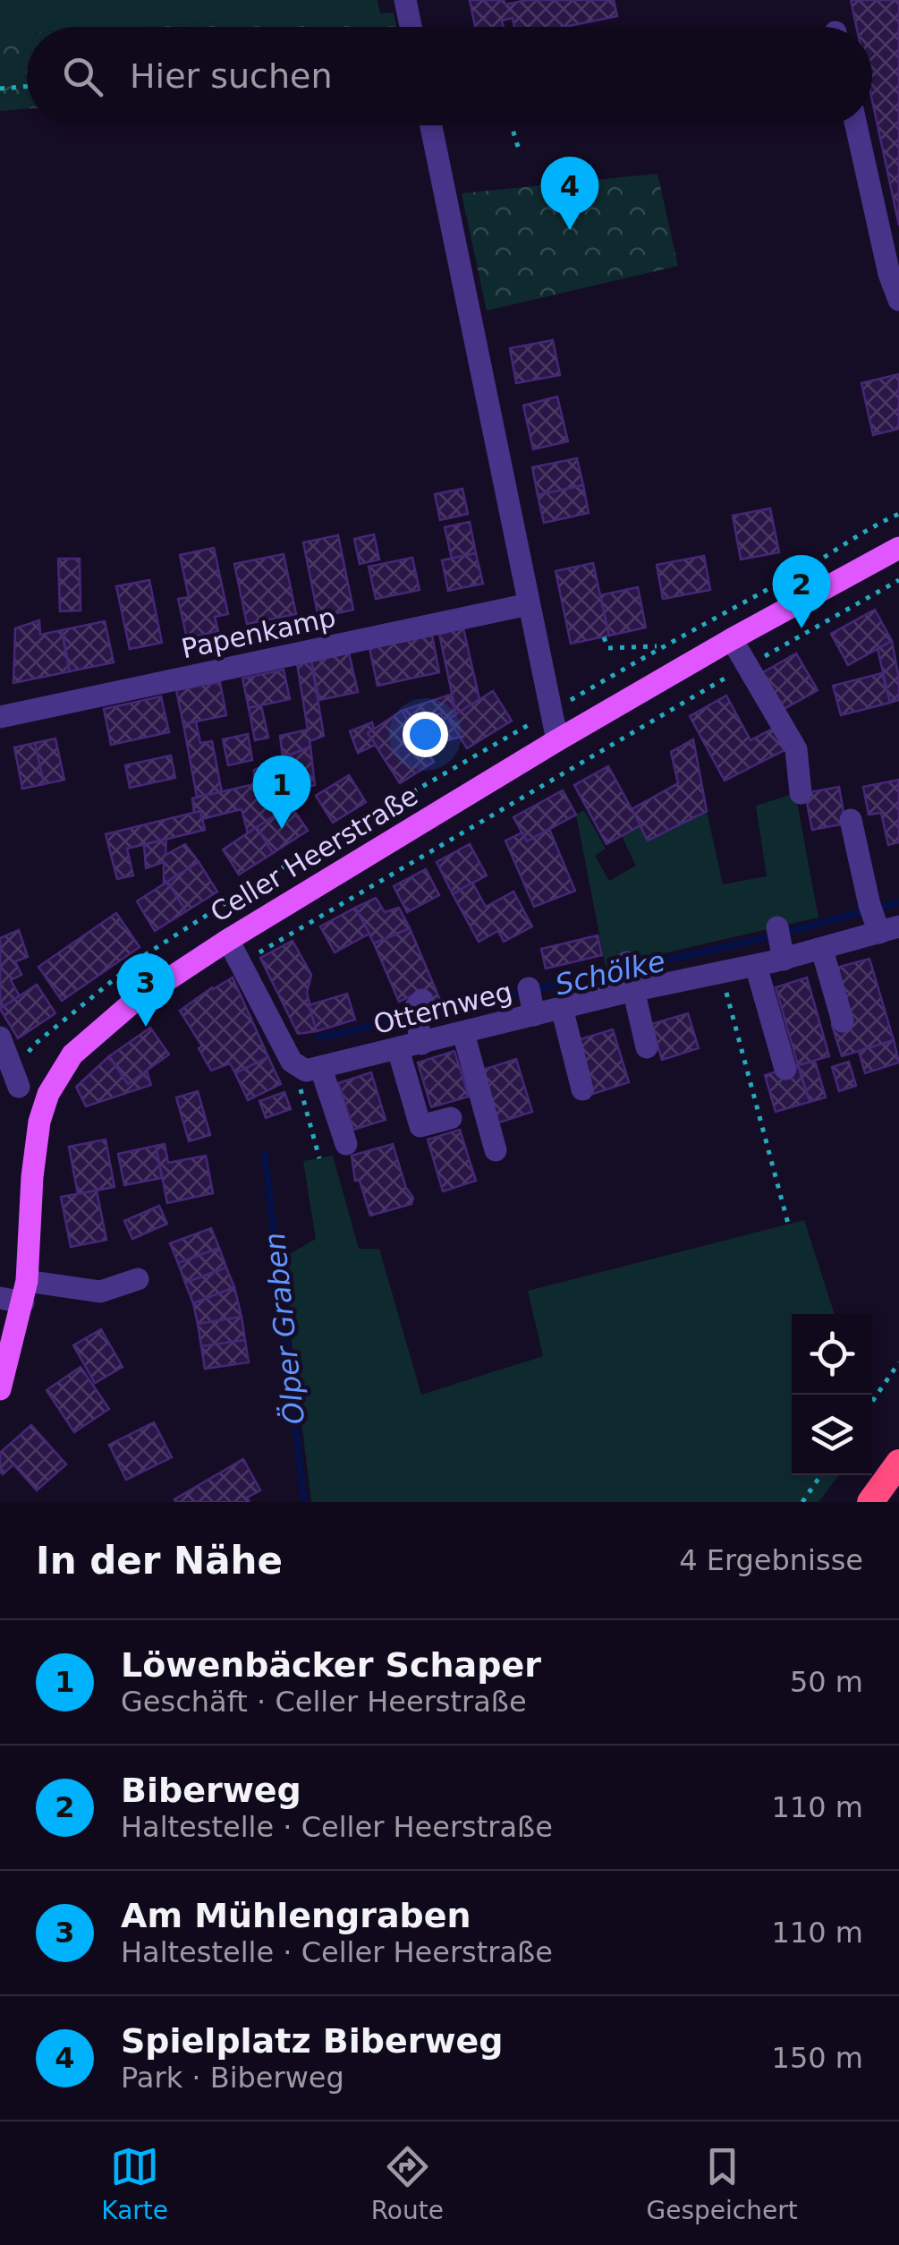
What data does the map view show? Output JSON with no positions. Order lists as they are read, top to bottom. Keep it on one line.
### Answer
{"streets":{"main road":["Celler Heerstraße"],"street":["Papenkamp","Otternweg"]},"water":["Schölke","Ölper Graben"],"page":{"search":"Hier suchen","pins":["4","2","1","3"],"heading":["In der Nähe","4 Ergebnisse"],"list":[{"mark":"1","name":"Löwenbäcker Schaper","note":"Geschäft · Celler Heerstraße","value":"50 m"},{"mark":"2","name":"Biberweg","note":"Haltestelle · Celler Heerstraße","value":"110 m"},{"mark":"3","name":"Am Mühlengraben","note":"Haltestelle · Celler Heerstraße","value":"110 m"},{"mark":"4","name":"Spielplatz Biberweg","note":"Park · Biberweg","value":"150 m"}],"nav":["Karte","Route","Gespeichert"]}}
